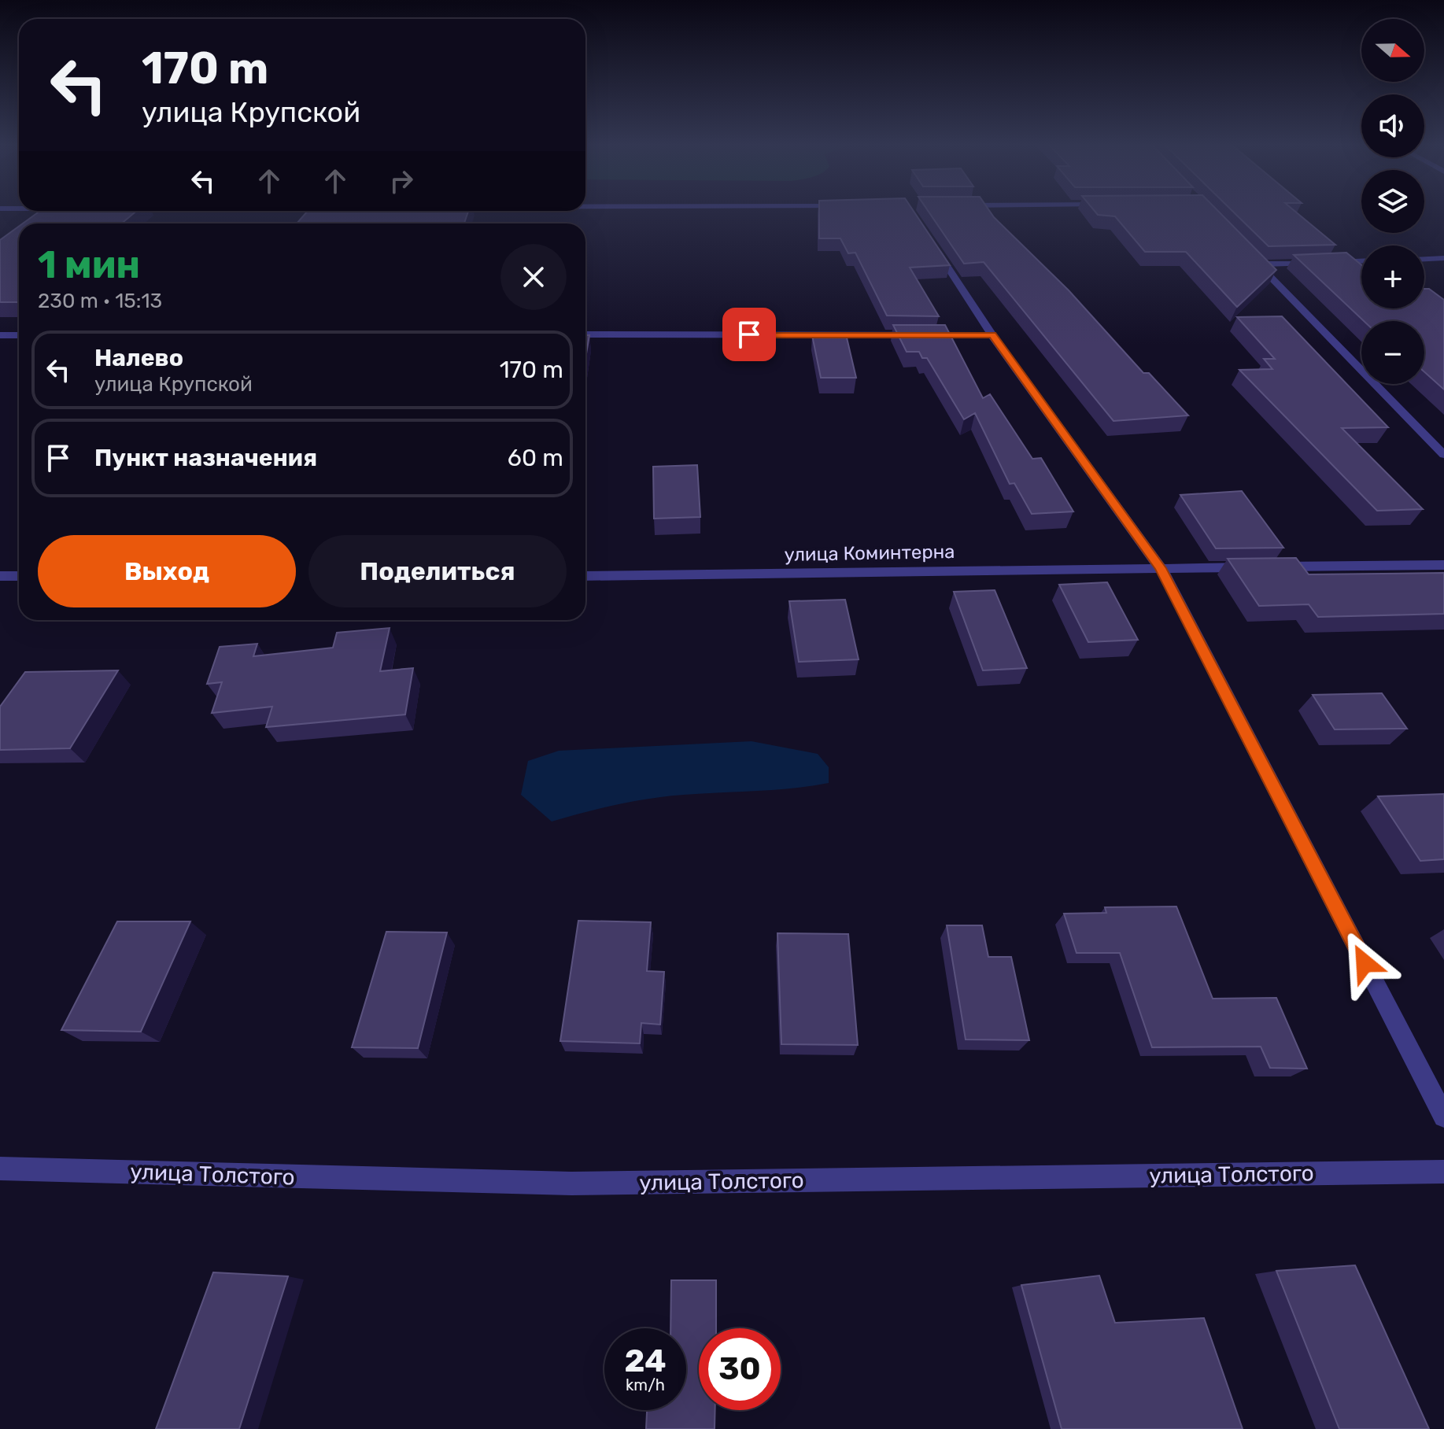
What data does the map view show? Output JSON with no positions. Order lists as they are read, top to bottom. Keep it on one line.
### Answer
{"streets":{"street":["улица Коминтерна","улица Толстого"]},"north":"right","page":{"map_buttons":["+","−"],"turn":["170 m","улица Крупской"],"heading":["1 мин","230 m · 15:13"],"list":[{"name":"Налево","note":"улица Крупской","value":"170 m"},{"name":"Пункт назначения","value":"60 m"}],"buttons":["Выход","Поделиться"],"speed":"24 km/h","limit":"30"}}
